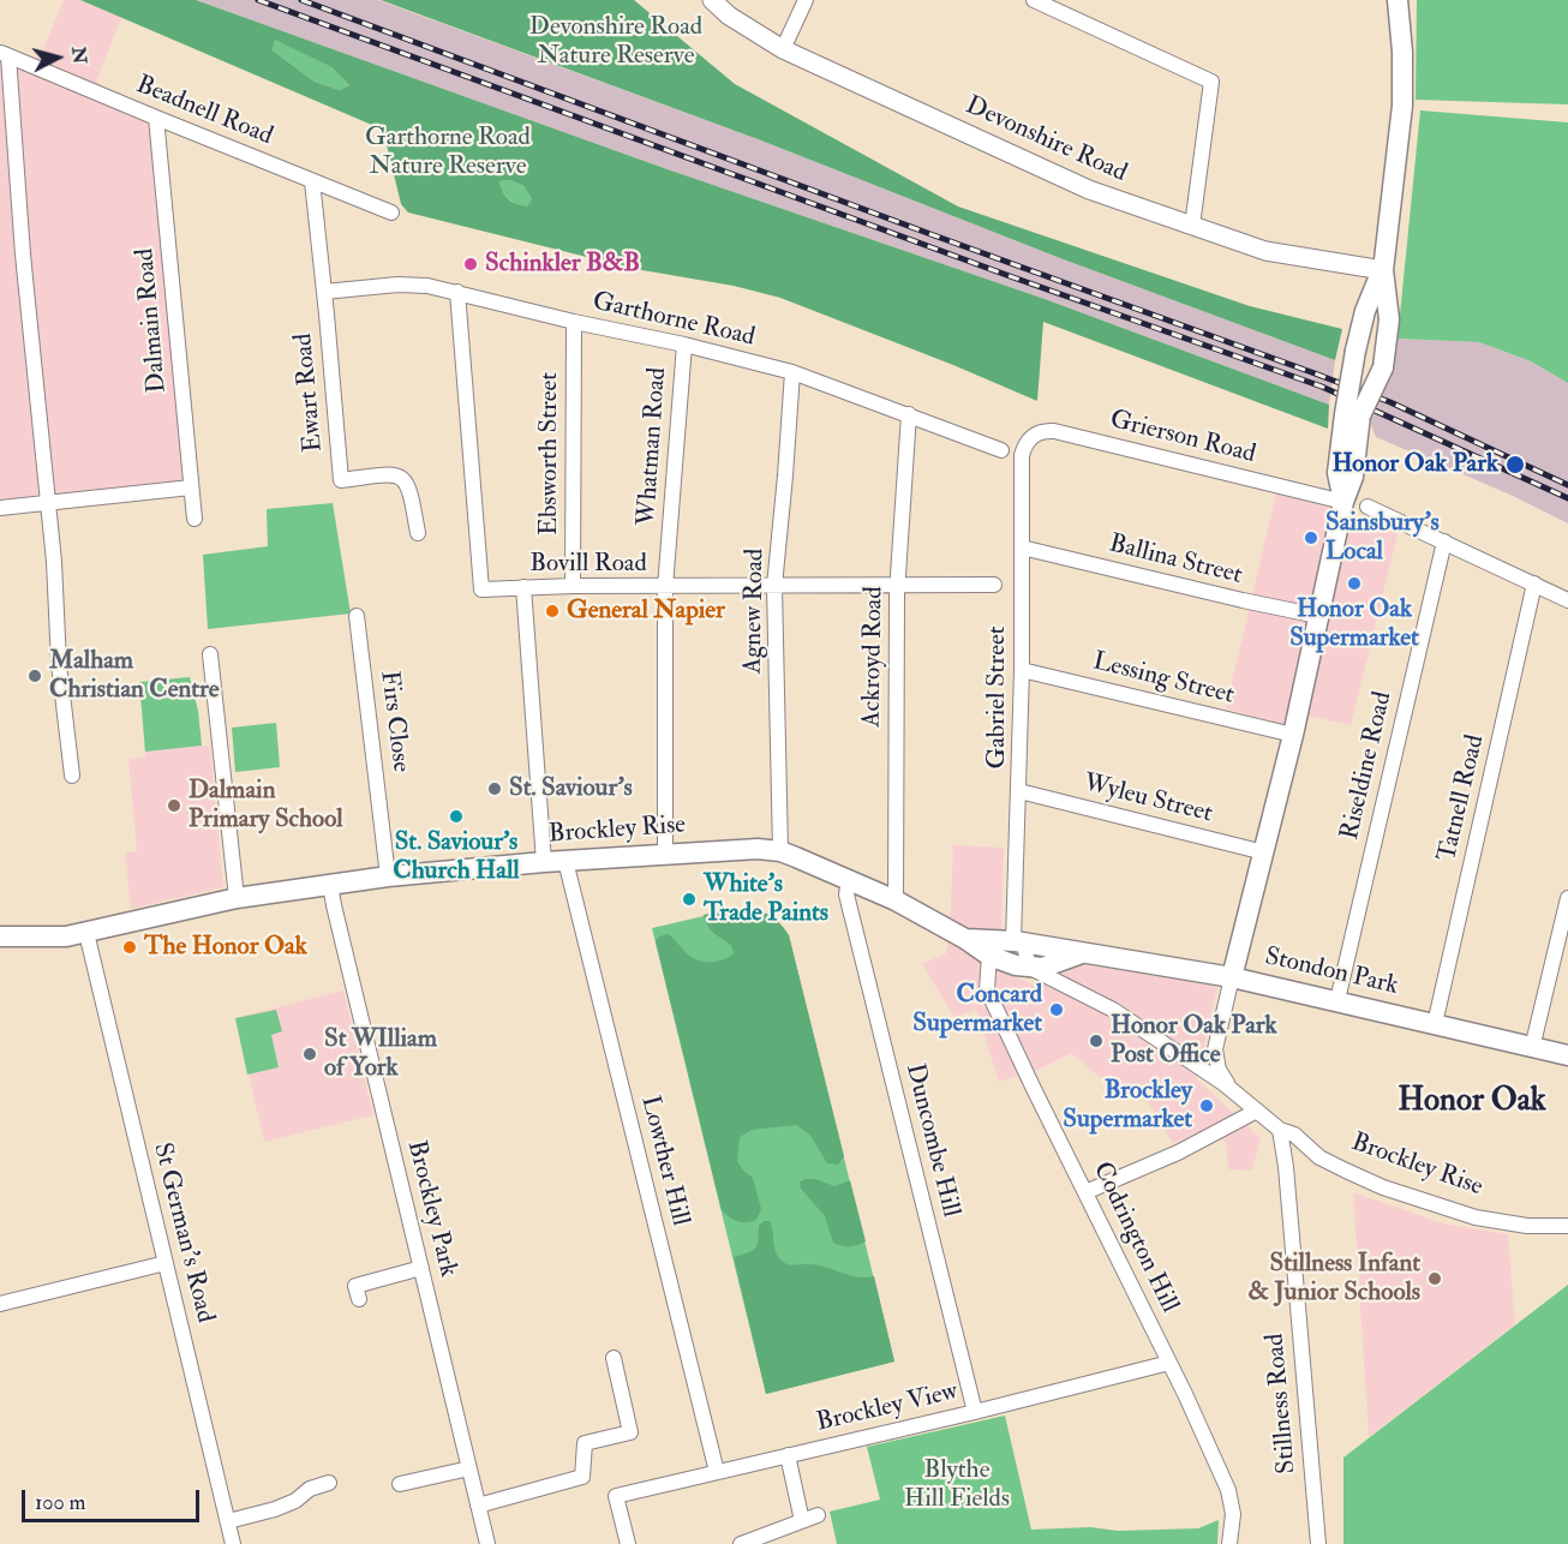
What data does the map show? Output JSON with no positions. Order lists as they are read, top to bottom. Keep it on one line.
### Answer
{"streets":{"main road":["Brockley Rise","Stondon Park"],"street":["Beadnell Road","Devonshire Road","Dalmain Road","Garthorne Road","Ewart Road","Grierson Road","Whatman Road","Ebsworth Street","Ballina Street","Bovill Road","Agnew Road","Ackroyd Road","Lessing Street","Gabriel Street","Firs Close","Riseldine Road","Tatnell Road","Wyleu Street","Duncombe Hill","Lowther Hill","Brockley Park","St German's Road","Codrington Hill","Stillness Road","Brockley View"]},"crossings":[["Beadnell Road","Dalmain Road"],["Beadnell Road","Ewart Road"],["Garthorne Road","Ewart Road"],["Garthorne Road","Whatman Road"],["Garthorne Road","Ebsworth Street"],["Garthorne Road","Bovill Road"],["Garthorne Road","Agnew Road"],["Garthorne Road","Ackroyd Road"],["Grierson Road","Gabriel Street"],["Whatman Road","Bovill Road"],["Whatman Road","Brockley Rise"],["Ebsworth Street","Bovill Road"],["Ballina Street","Gabriel Street"],["Bovill Road","Agnew Road"],["Bovill Road","Ackroyd Road"],["Agnew Road","Brockley Rise"],["Ackroyd Road","Brockley Rise"],["Lessing Street","Gabriel Street"],["Gabriel Street","Wyleu Street"],["Gabriel Street","Stondon Park"],["Firs Close","Brockley Rise"],["Riseldine Road","Stondon Park"],["Tatnell Road","Stondon Park"],["Brockley Rise","Stondon Park"],["Brockley Rise","Duncombe Hill"],["Brockley Rise","Lowther Hill"],["Brockley Rise","Brockley Park"],["Brockley Rise","St German's Road"],["Brockley Rise","Stillness Road"],["Duncombe Hill","Brockley View"],["Lowther Hill","Brockley View"],["Codrington Hill","Brockley View"]],"districts":["Honor Oak"],"parks":["Devonshire Road Nature Reserve","Garthorne Road Nature Reserve","Blythe Hill Fields"],"places":["Schinkler B&B","Honor Oak Park","Sainsbury's Local","Honor Oak Supermarket","General Napier","Malham Christian Centre","St. Saviour's","Dalmain Primary School","St. Saviour's Church Hall","White's Trade Paints","The Honor Oak","Concard Supermarket","Honor Oak Park Post Office","St WIlliam of York","Brockley Supermarket","Stillness Infant & Junior Schools"],"scale_bar":"100 m","north":"right"}
